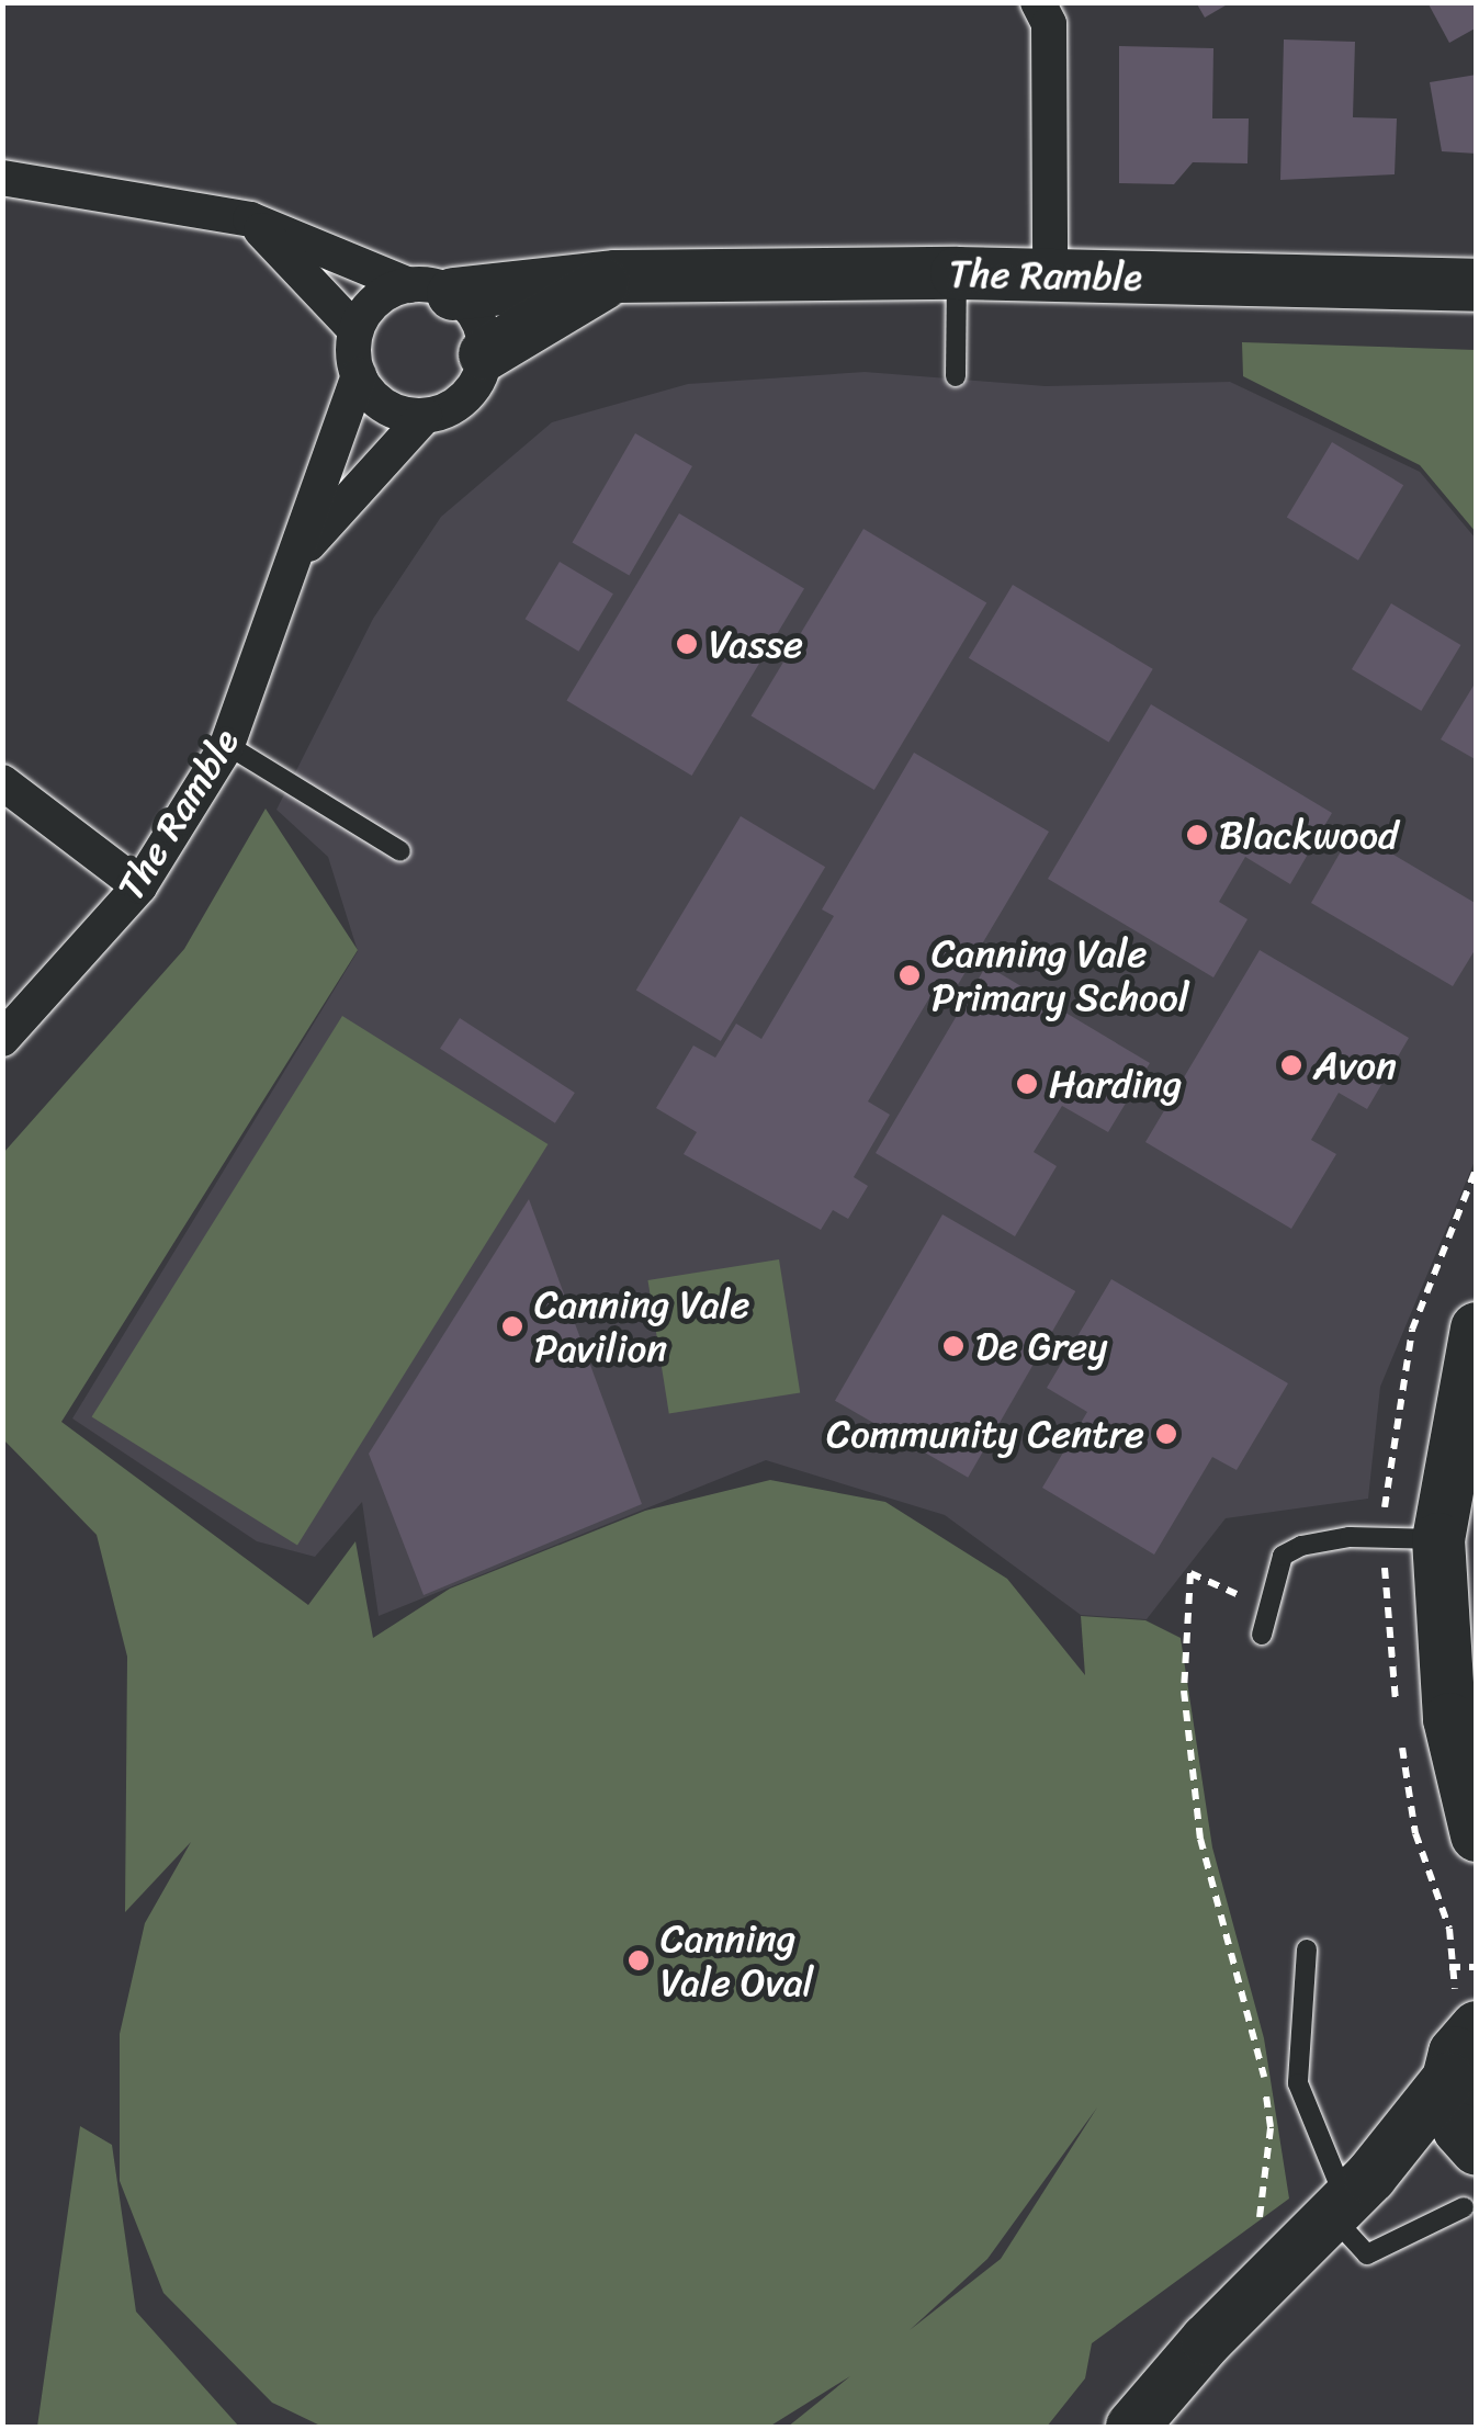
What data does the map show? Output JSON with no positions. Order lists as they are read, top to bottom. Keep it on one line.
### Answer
{"streets":{"street":["The Ramble"]},"places":["Vasse","Blackwood","Canning Vale Primary School","Avon","Harding","Canning Vale Pavilion","De Grey","Community Centre","Canning Vale Oval"]}
